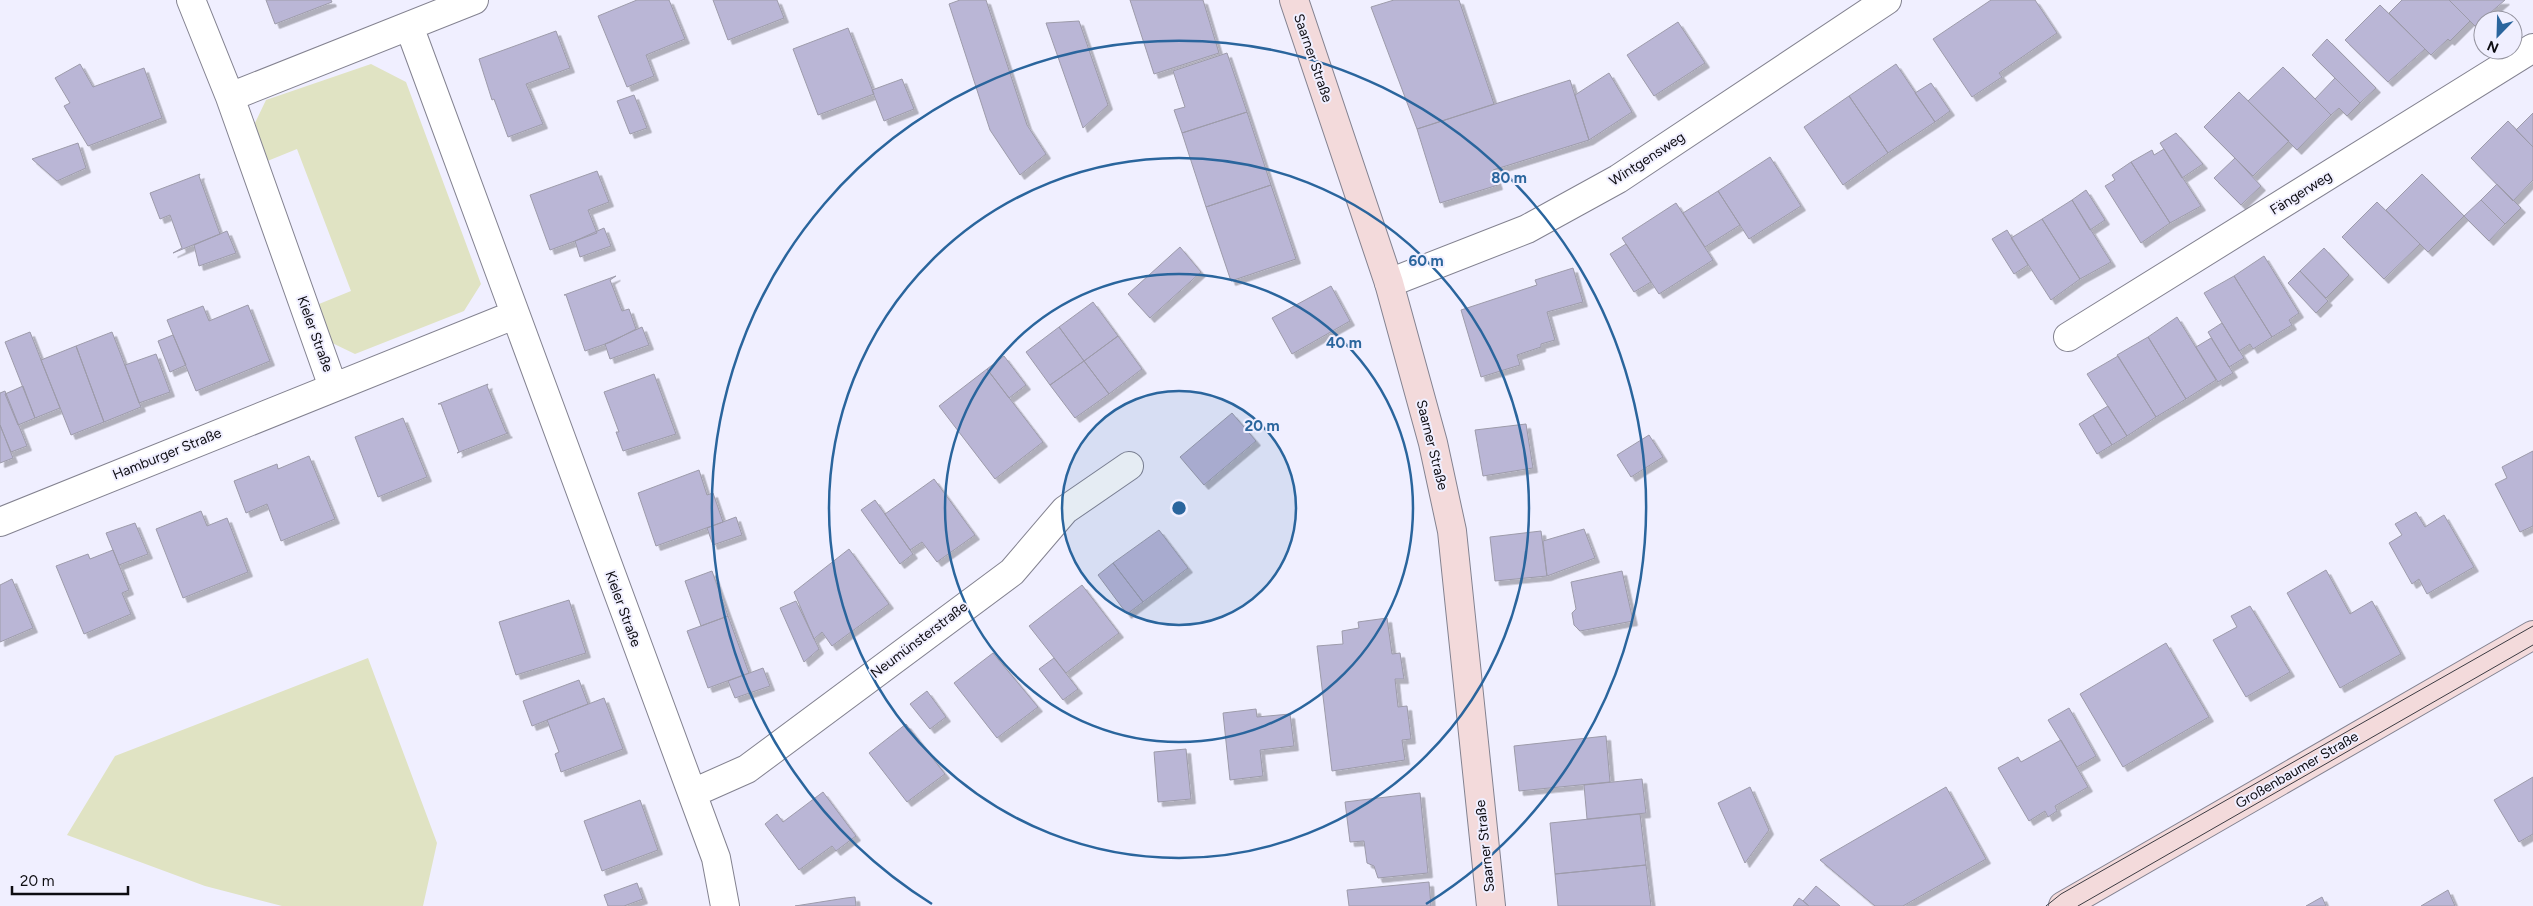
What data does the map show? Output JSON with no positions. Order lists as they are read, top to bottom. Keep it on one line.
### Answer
{"streets":{"main road":["Saarner Straße","Großenbaumer Straße"],"street":["Wintgensweg","Fängerweg","Kieler Straße","Hamburger Straße","Neumünsterstraße"]},"crossings":[["Saarner Straße","Wintgensweg"],["Kieler Straße","Hamburger Straße"],["Kieler Straße","Neumünsterstraße"]],"scale_bar":"20 m","north":"bottom left","rings":["80 m","60 m","40 m","20 m"]}
